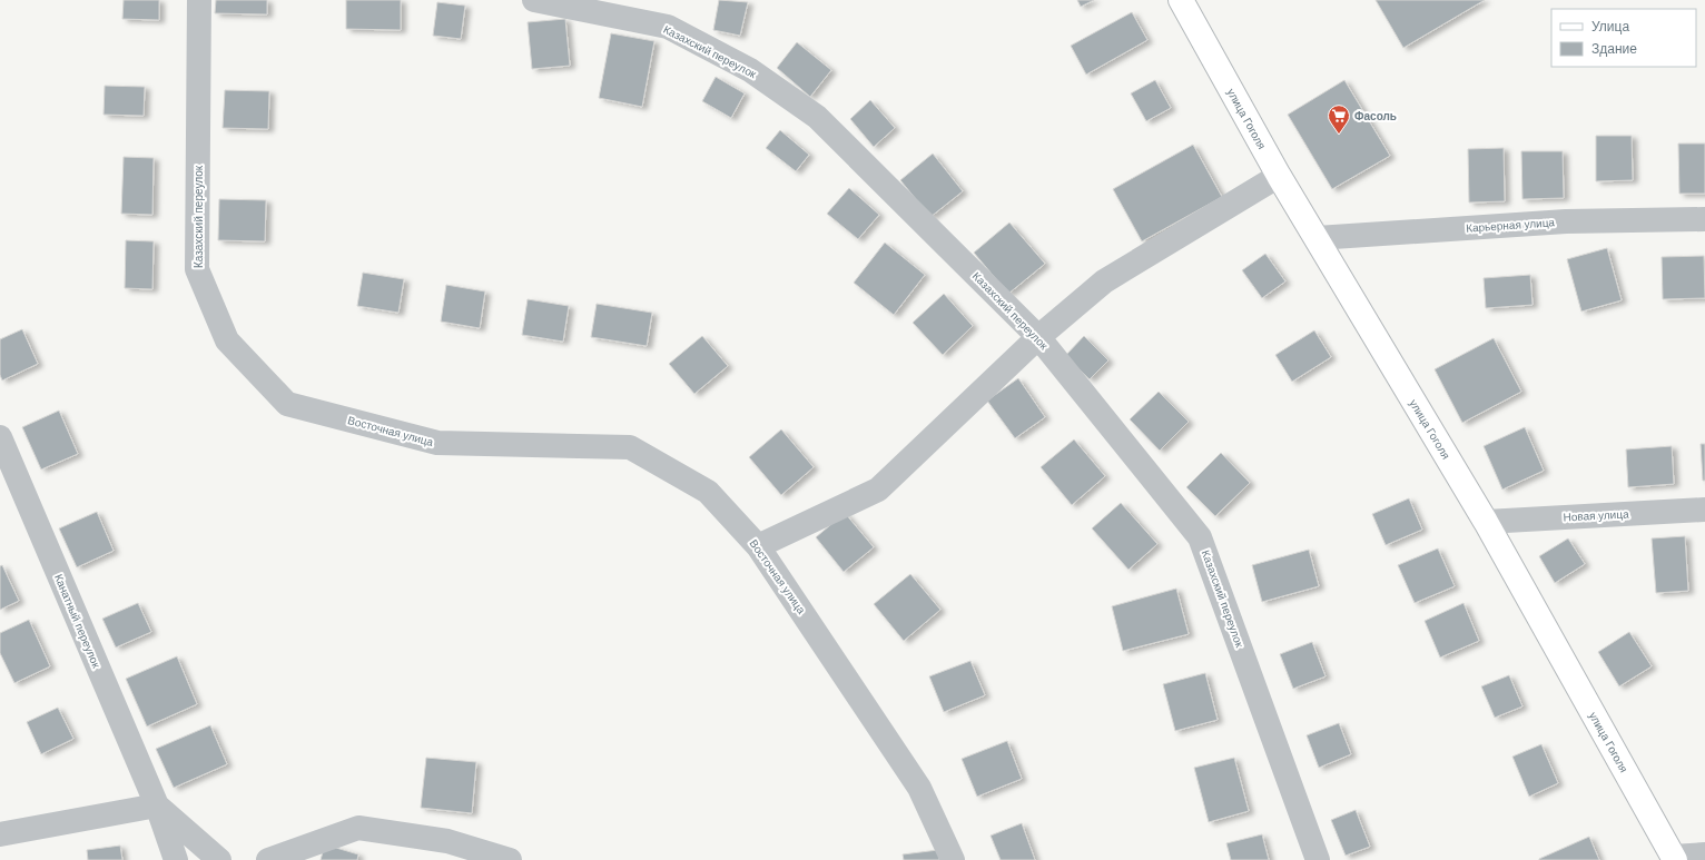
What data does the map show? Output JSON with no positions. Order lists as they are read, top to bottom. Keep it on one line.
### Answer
{"streets":{"street":["Казахский переулок","улица Гоголя","Карьерная улица","Восточная улица","Новая улица","Канатный переулок"]},"crossings":[["Казахский переулок","Восточная улица"],["улица Гоголя","Карьерная улица"],["улица Гоголя","Новая улица"]],"places":{"supermarket":["Фасоль"]},"legend":["Улица","Здание"]}
